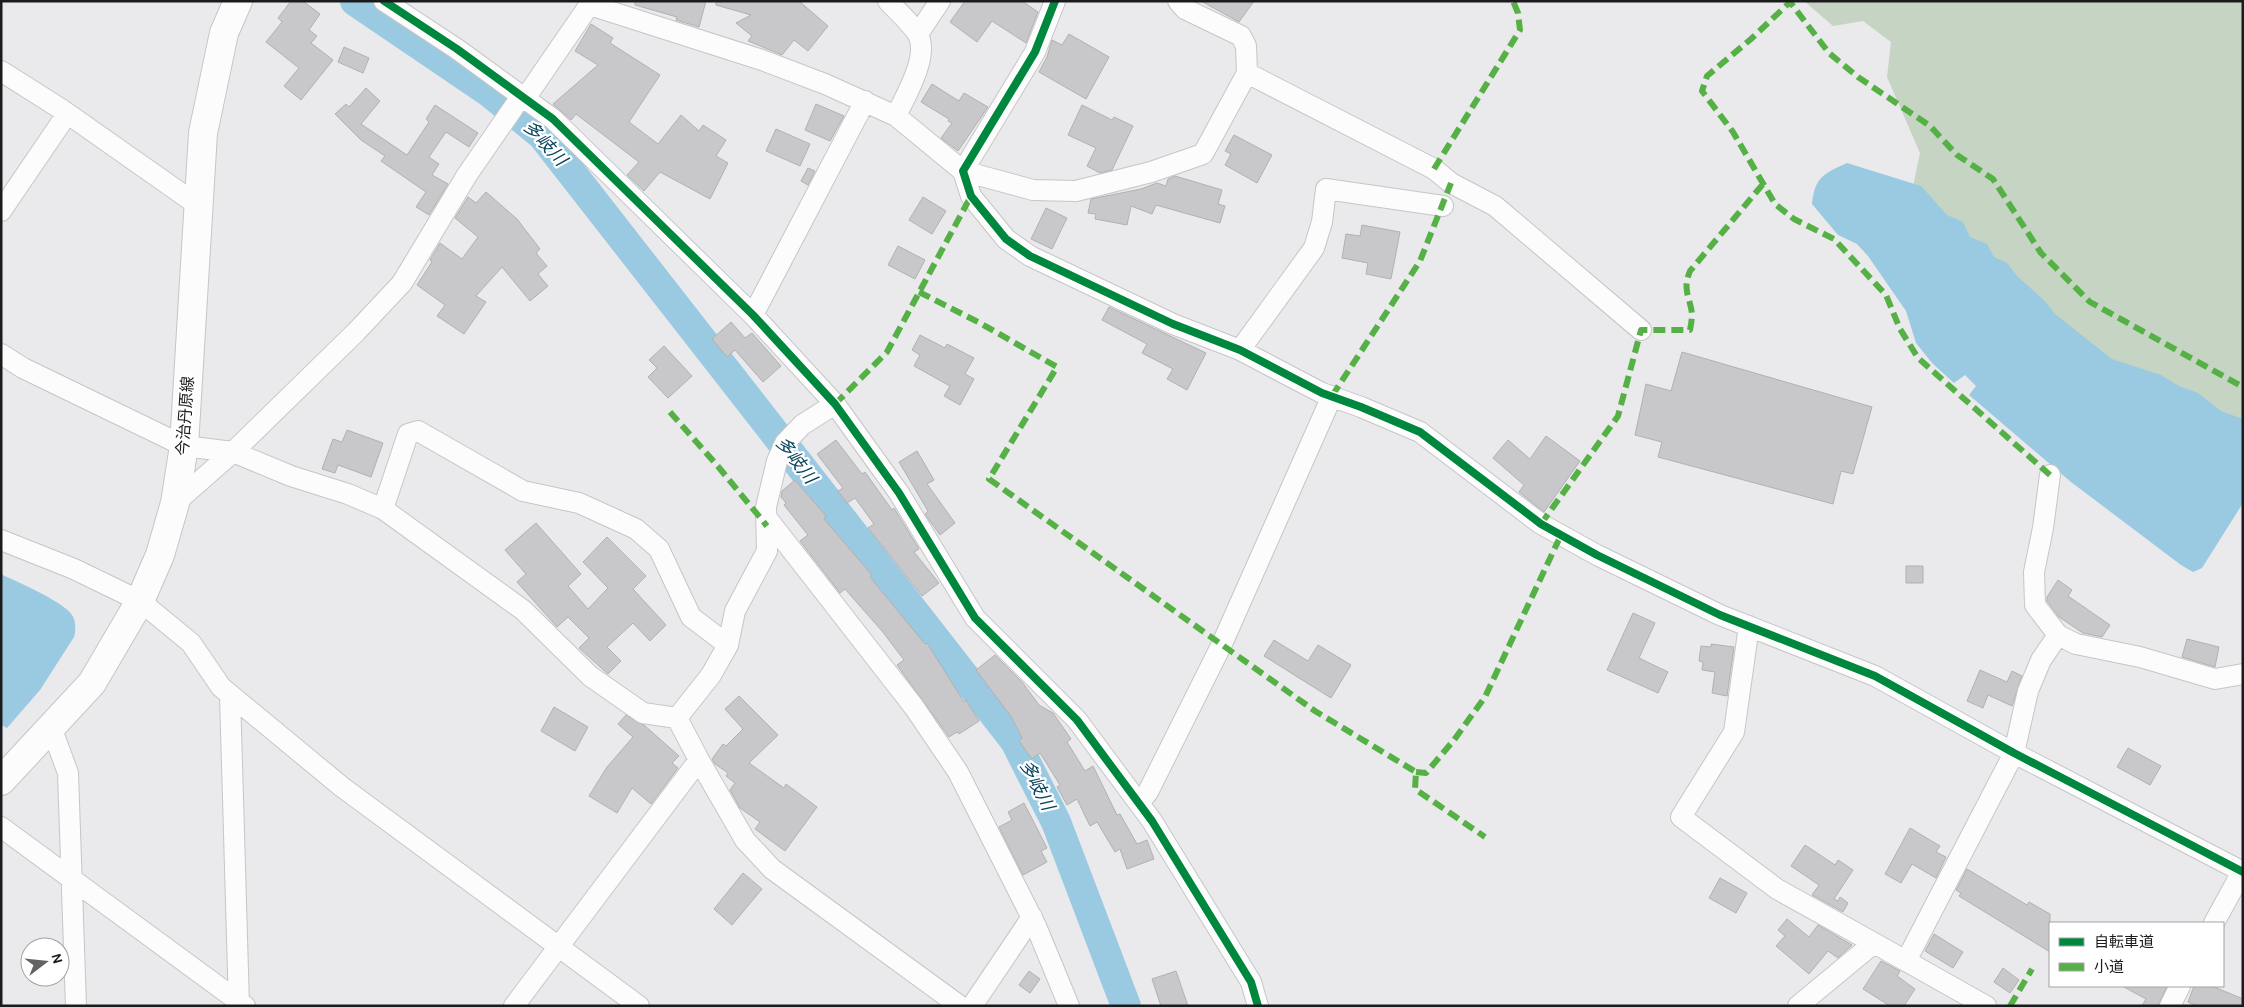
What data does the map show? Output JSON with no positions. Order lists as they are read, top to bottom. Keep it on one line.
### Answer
{"streets":{"main road":["今治丹原線"]},"water":["多岐川"],"legend":["自転車道","小道"],"north":"right"}
